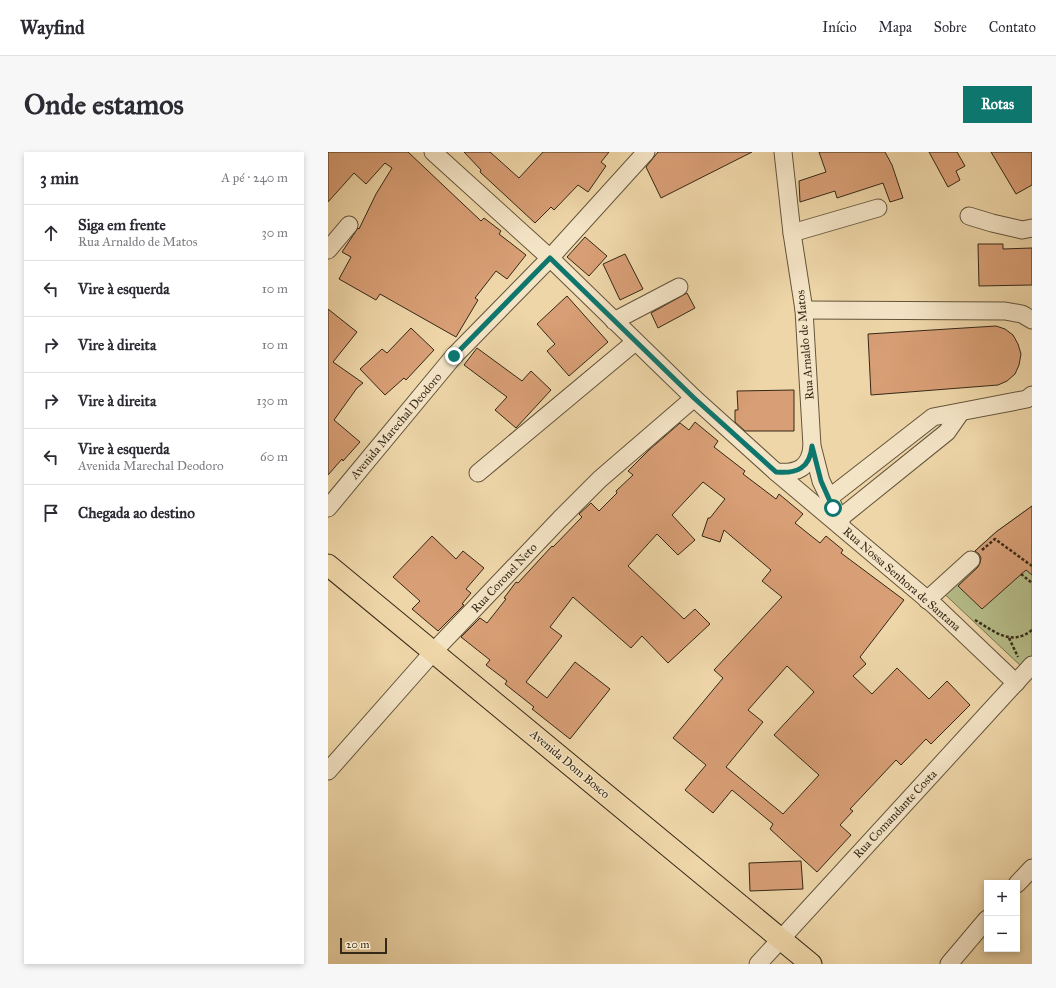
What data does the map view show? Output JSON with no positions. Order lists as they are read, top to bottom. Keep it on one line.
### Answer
{"streets":{"main road":["Avenida Dom Bosco"],"street":["Rua Arnaldo de Matos","Avenida Marechal Deodoro","Rua Coronel Neto","Rua Nossa Senhora de Santana","Rua Comandante Costa"]},"crossings":[["Rua Arnaldo de Matos","Rua Nossa Senhora de Santana"],["Avenida Marechal Deodoro","Rua Nossa Senhora de Santana"],["Rua Coronel Neto","Rua Nossa Senhora de Santana"],["Rua Coronel Neto","Avenida Dom Bosco"],["Rua Nossa Senhora de Santana","Rua Comandante Costa"],["Avenida Dom Bosco","Rua Comandante Costa"]],"scale_bar":"20 m","page":{"header":"Wayfind","nav":["Início","Mapa","Sobre","Contato"],"buttons":"Rotas","title":"Onde estamos","heading":["3 min","A pé · 240 m"],"list":[["Siga em frente","Rua Arnaldo de Matos","30 m"],["Vire à esquerda","10 m"],["Vire à direita","10 m"],["Vire à direita","130 m"],["Vire à esquerda","Avenida Marechal Deodoro","60 m"],"Chegada ao destino"],"map_buttons":["+","−"],"scale":"20 m"}}
